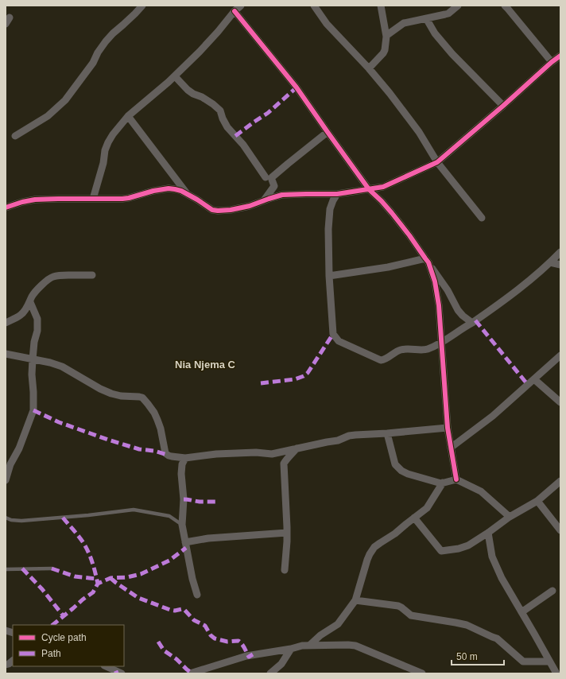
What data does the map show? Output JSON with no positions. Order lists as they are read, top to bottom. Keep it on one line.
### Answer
{"districts":["Nia Njema C"],"legend":["Cycle path","Path"],"scale_bar":"50 m"}
